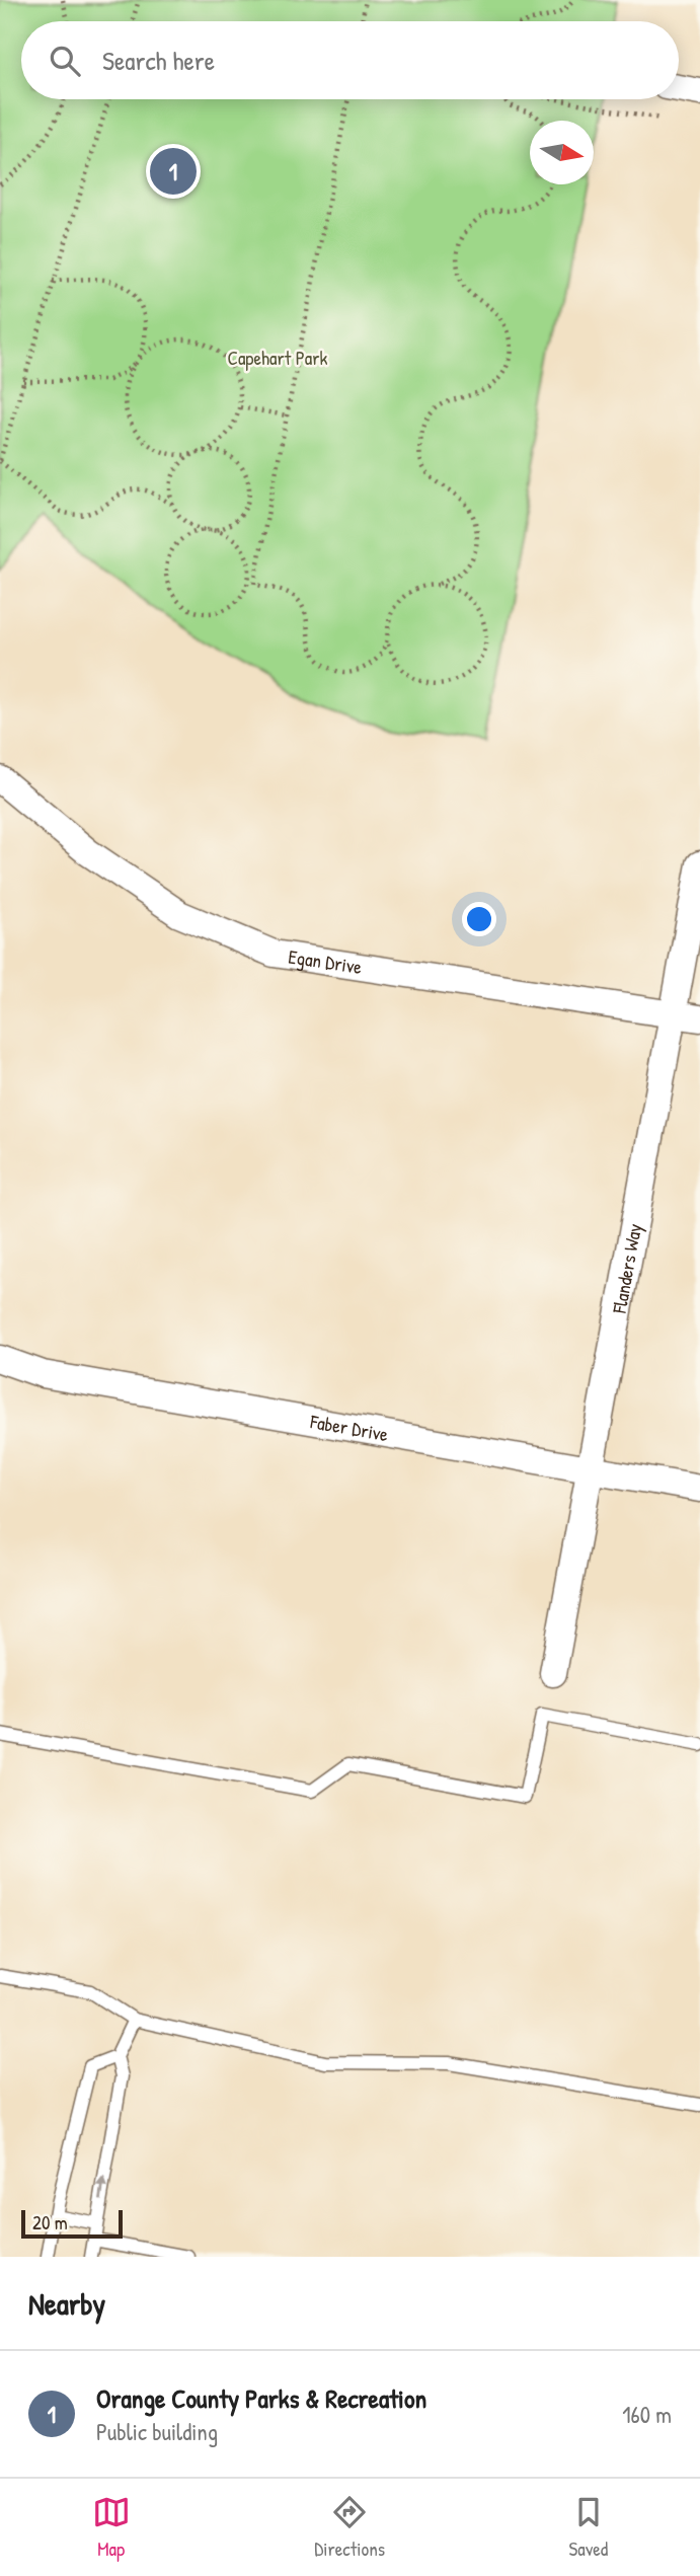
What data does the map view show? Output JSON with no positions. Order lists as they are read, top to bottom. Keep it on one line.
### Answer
{"streets":{"street":["Egan Drive","Flanders Way","Faber Drive"]},"crossings":[["Egan Drive","Flanders Way"],["Flanders Way","Faber Drive"]],"parks":["Capehart Park"],"scale_bar":"20 m","north":"right","page":{"search":"Search here","pins":"1","scale":"20 m","heading":"Nearby","list":[{"mark":"1","name":"Orange County Parks & Recreation","note":"Public building","value":"160 m"}],"nav":["Map","Directions","Saved"]}}
